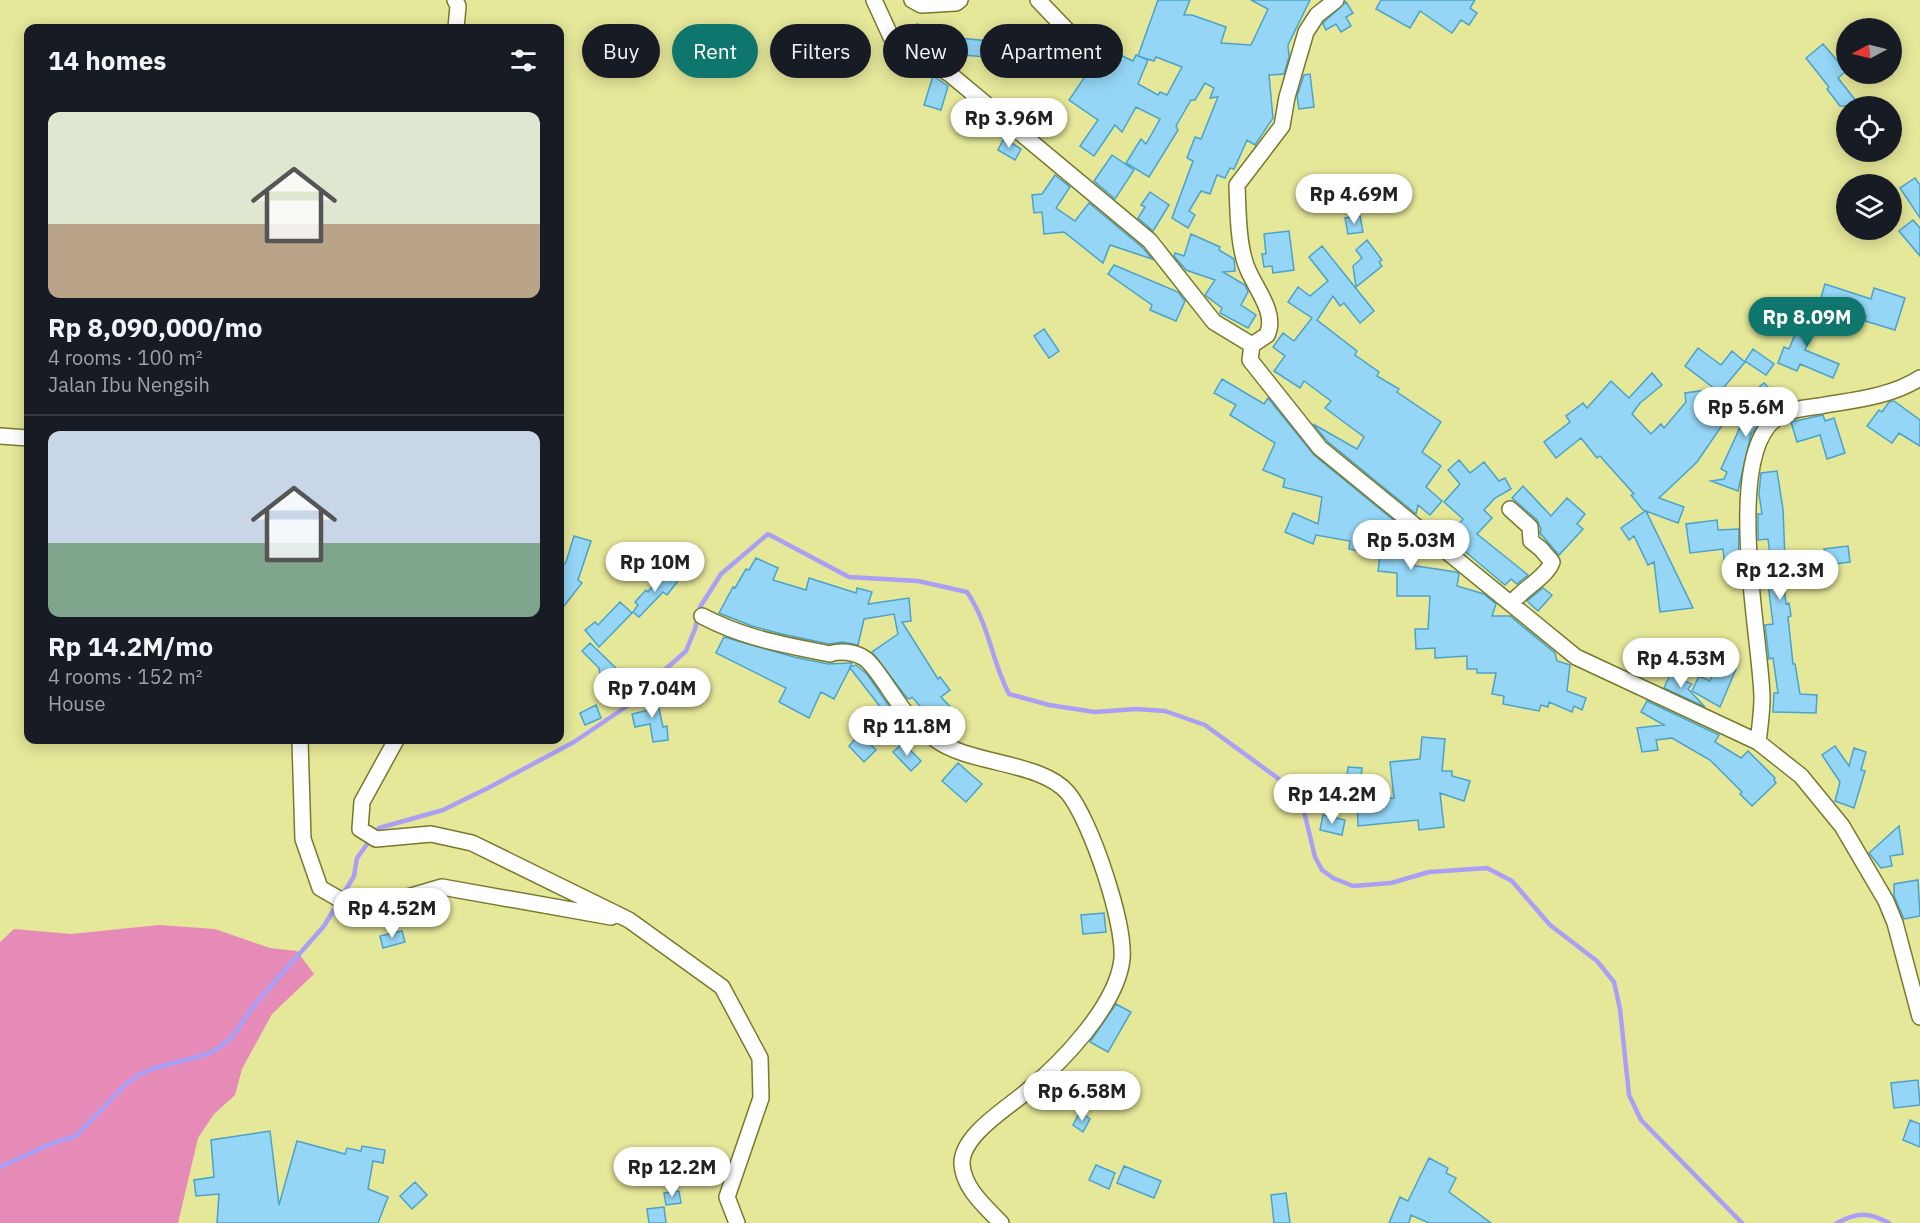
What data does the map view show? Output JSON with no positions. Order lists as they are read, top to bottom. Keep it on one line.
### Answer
{"north":"left","page":{"chip":["Buy","Rent","Filters","New","Apartment"],"heading":"14 homes","list":[{"name":"Rp 8,090,000/mo","note":"4 rooms · 100 m² · Jalan Ibu Nengsih"},{"name":"Rp 14.2M/mo","note":"4 rooms · 152 m² · House"}],"price":["Rp 3.96M","Rp 4.69M","Rp 8.09M","Rp 5.6M","Rp 5.03M","Rp 10M","Rp 12.3M","Rp 4.53M","Rp 7.04M","Rp 11.8M","Rp 14.2M","Rp 4.52M","Rp 6.58M","Rp 12.2M"]}}
